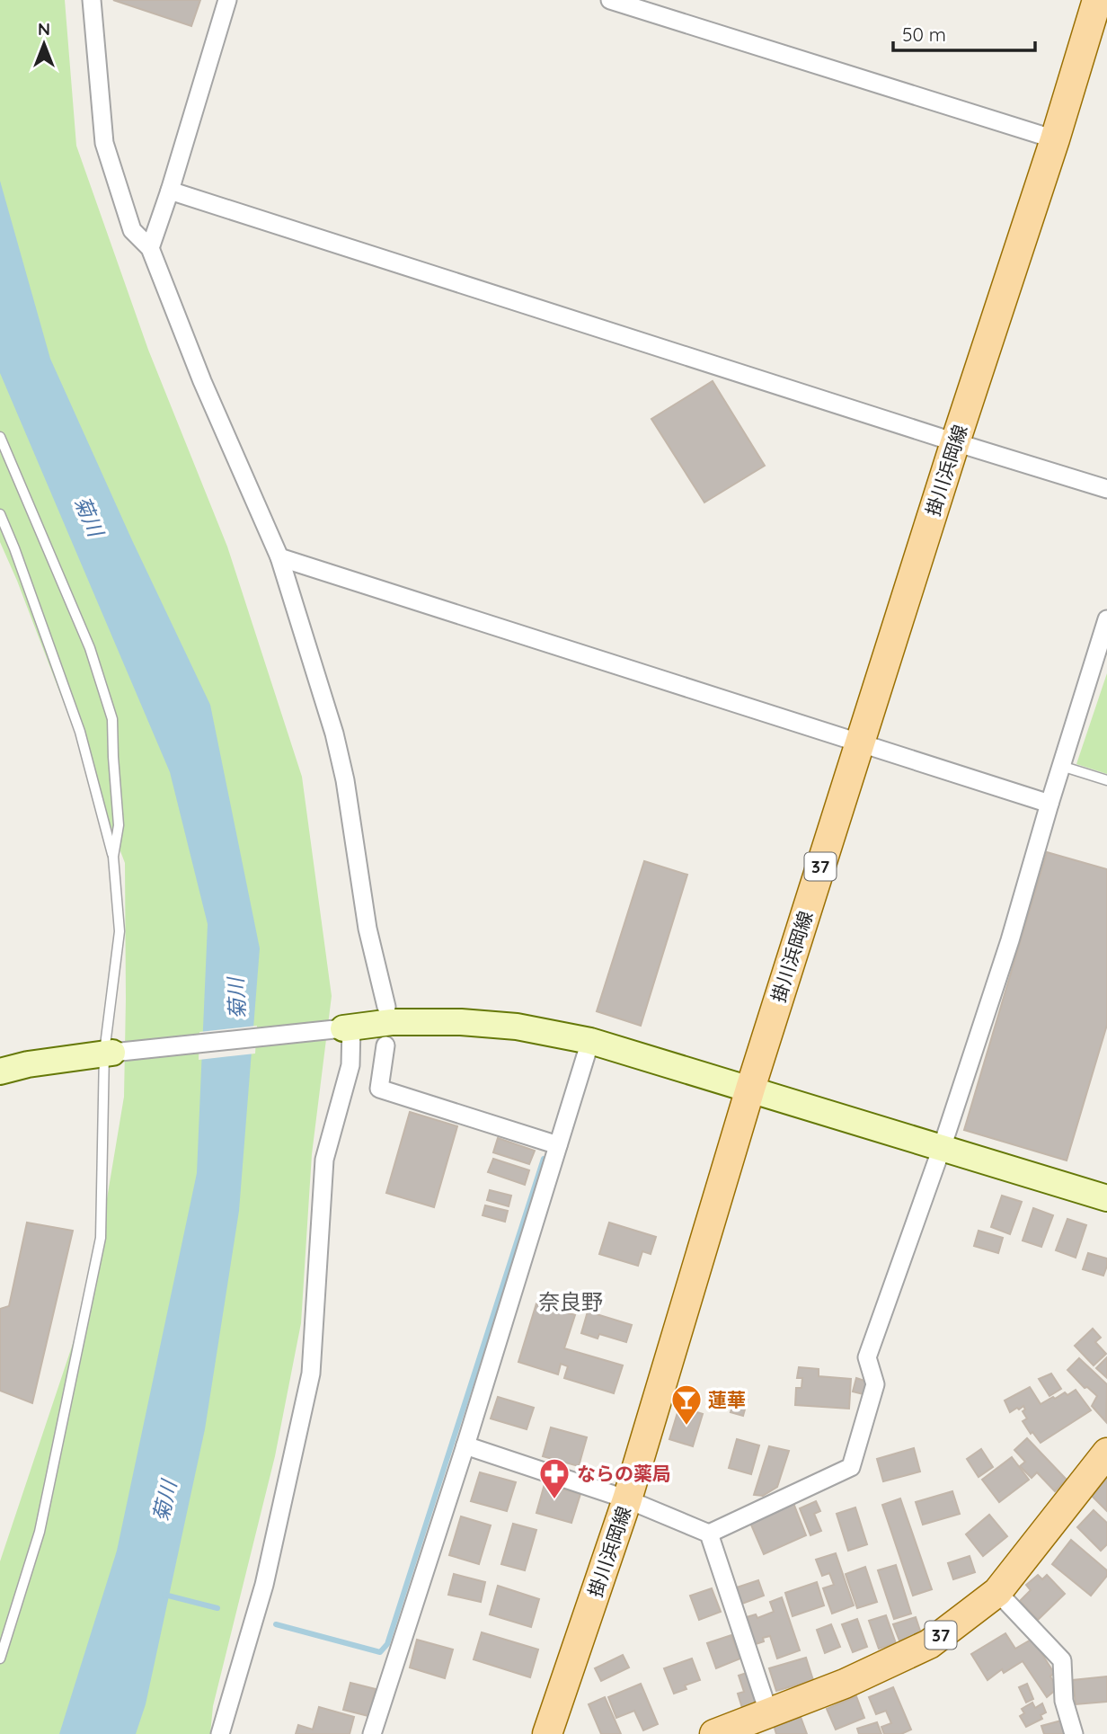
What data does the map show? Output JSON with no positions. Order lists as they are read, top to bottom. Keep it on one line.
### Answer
{"streets":{"main road":["掛川浜岡線","37"]},"districts":["奈良野"],"water":["菊川"],"places":{"bar":["蓮華"],"pharmacy":["ならの薬局"]},"scale_bar":"50 m","north":"top"}
